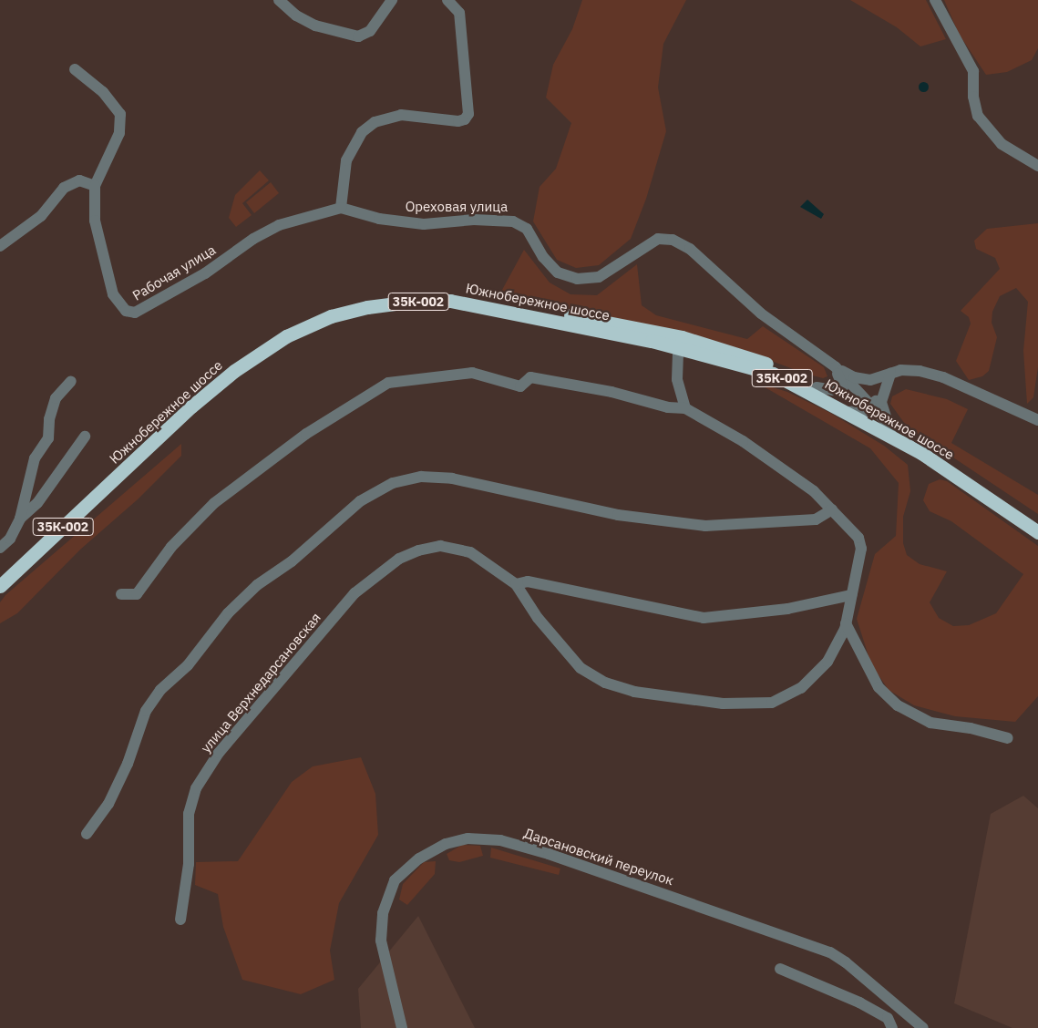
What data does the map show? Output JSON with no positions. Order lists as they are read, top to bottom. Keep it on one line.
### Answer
{"streets":{"highway":["35К-002","Южнобережное шоссе"],"street":["Ореховая улица","Рабочая улица","улица Верхнедарсановская","Дарсановский переулок"]},"crossings":[["Ореховая улица","Рабочая улица"],["Ореховая улица","Южнобережное шоссе"]]}
